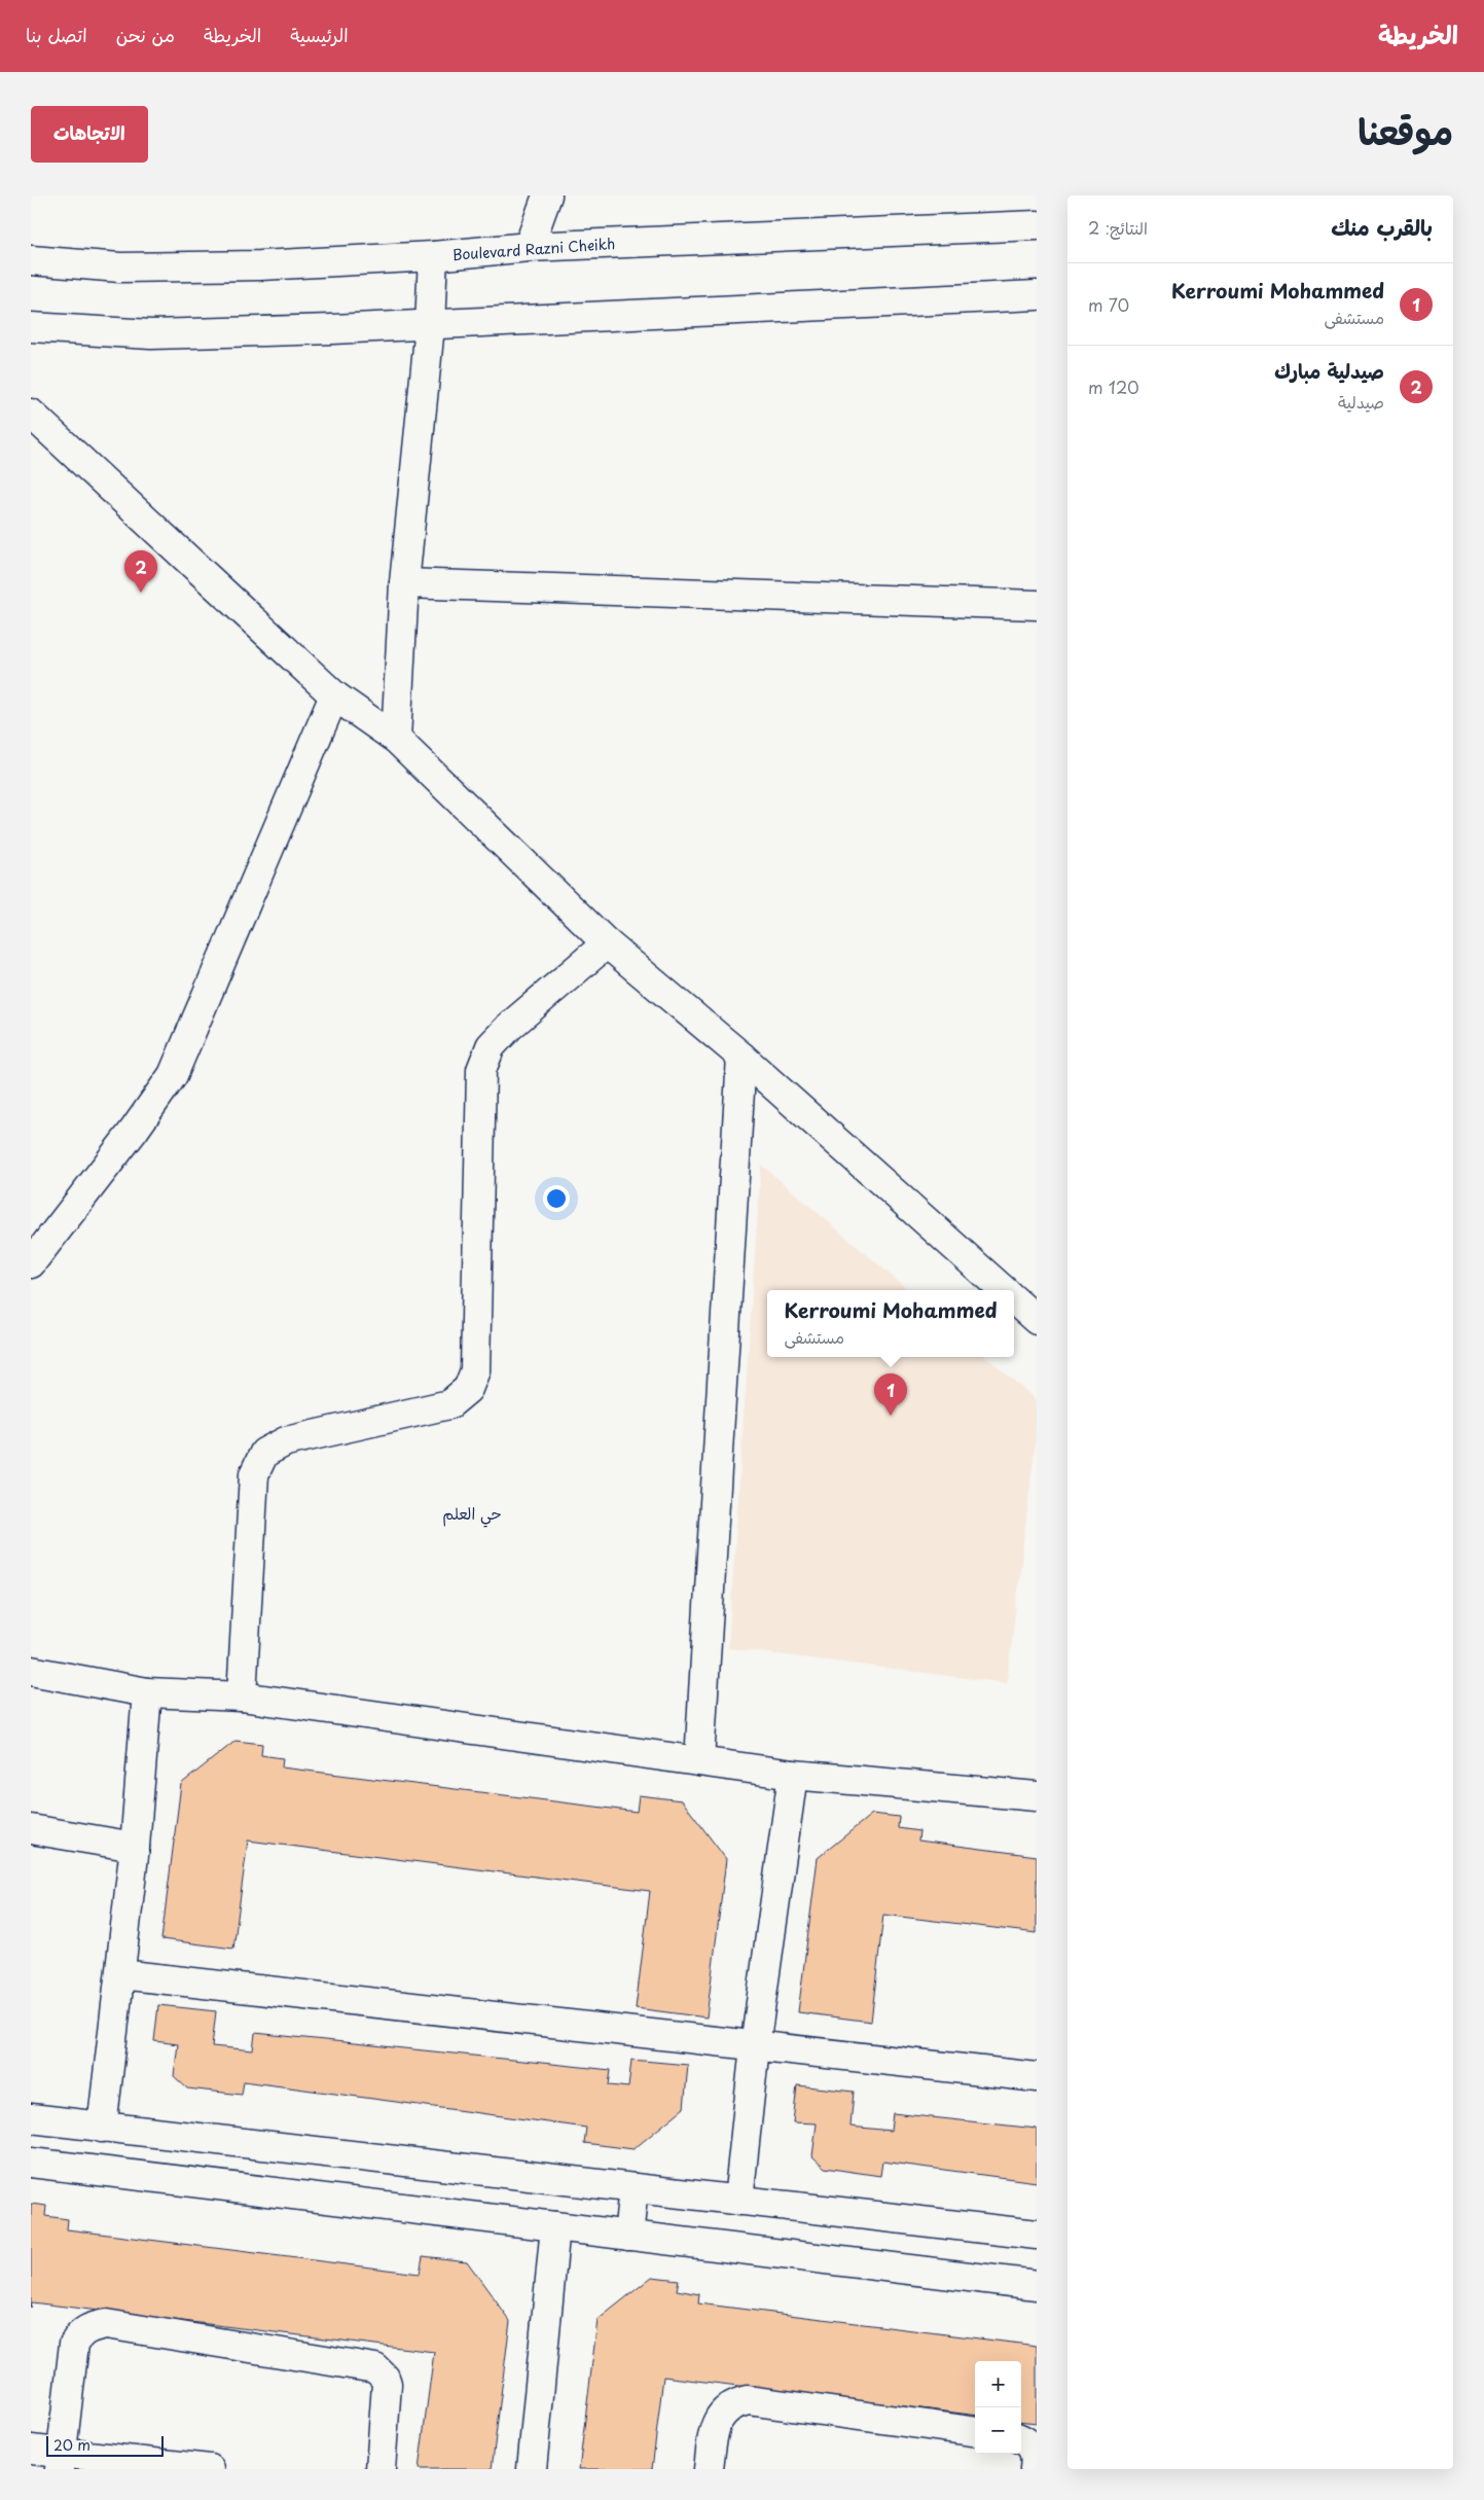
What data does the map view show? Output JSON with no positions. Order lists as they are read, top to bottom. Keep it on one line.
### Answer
{"streets":{"street":["Boulevard Razni Cheikh"]},"districts":["حي العلم"],"scale_bar":"20 m","page":{"header":"الخريطة","nav":["الرئيسية","الخريطة","من نحن","اتصل بنا"],"title":"موقعنا","buttons":"الاتجاهات","heading":["بالقرب منك","النتائج: 2"],"list":[{"mark":"1","name":"Kerroumi Mohammed","note":"مستشفى","value":"70 m"},{"mark":"2","name":"صيدلية مبارك","note":"صيدلية","value":"120 m"}],"pins":["2","1"],"popup":["Kerroumi Mohammed","مستشفى"],"map_buttons":["+","−"],"scale":"20 m"}}
